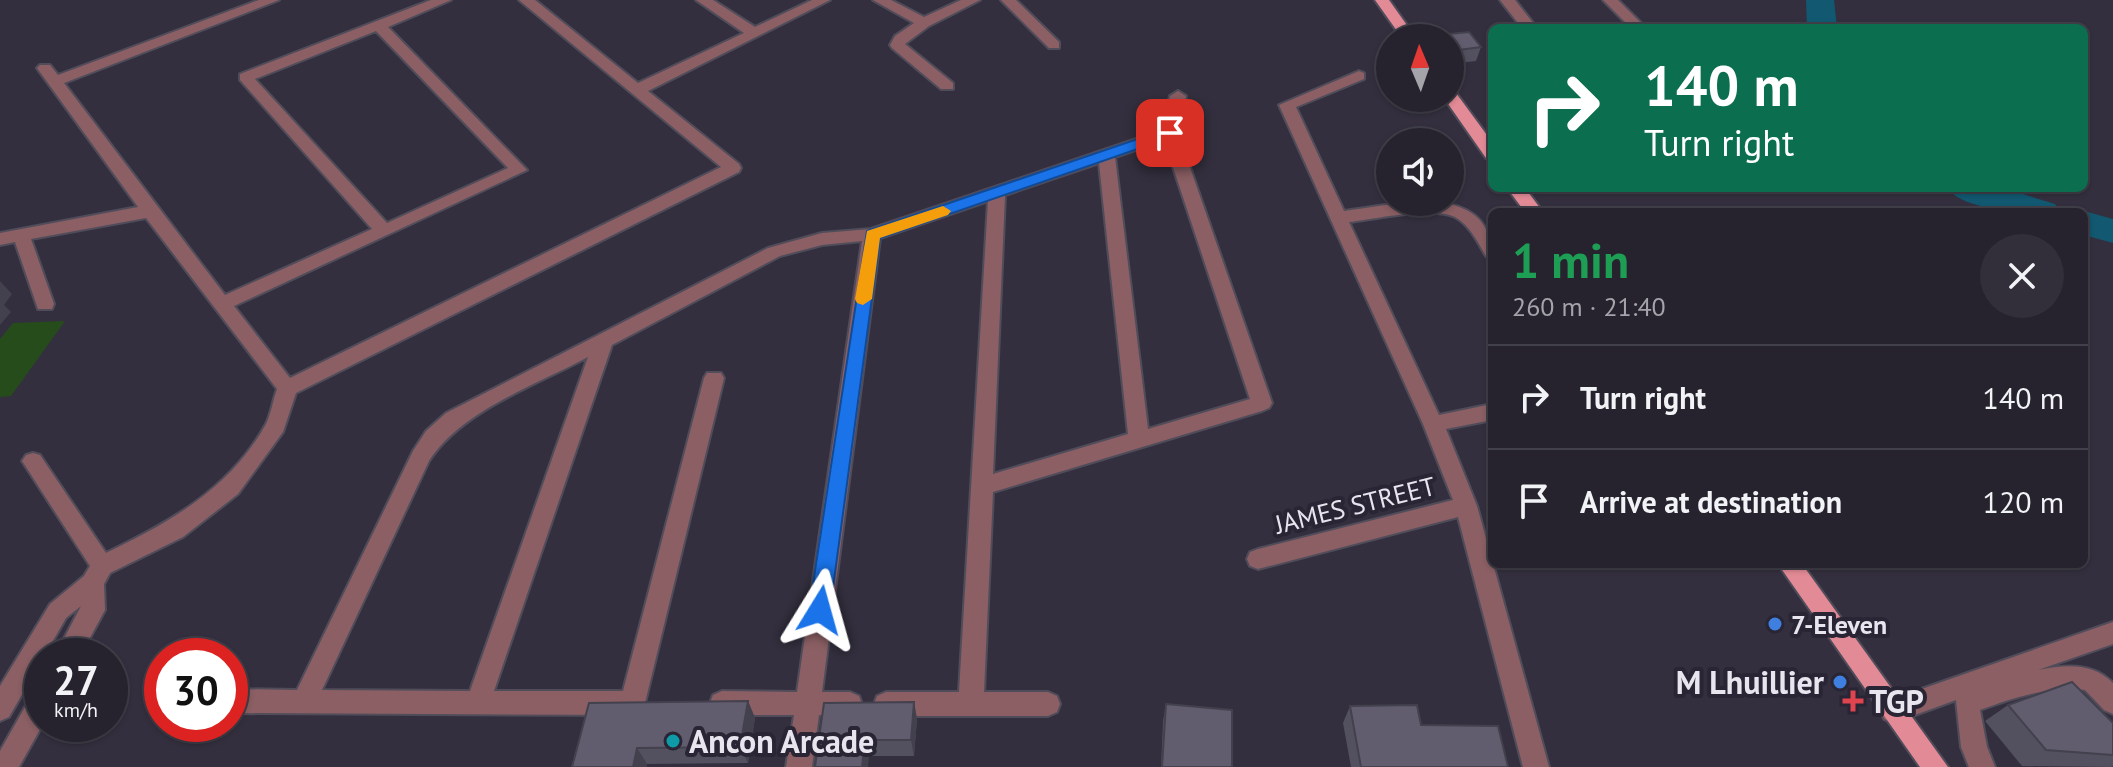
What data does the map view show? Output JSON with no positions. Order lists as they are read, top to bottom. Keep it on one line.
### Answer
{"streets":{"street":["JAMES STREET"]},"places":{"other":["7-Eleven","M Lhuillier","Ancon Arcade"],"health":["TGP"]},"north":"top","page":{"turn":["140 m","Turn right"],"heading":["1 min","260 m · 21:40"],"list":[{"name":"Turn right","value":"140 m"},{"name":"Arrive at destination","value":"120 m"}],"speed":"27 km/h","limit":"30"}}
